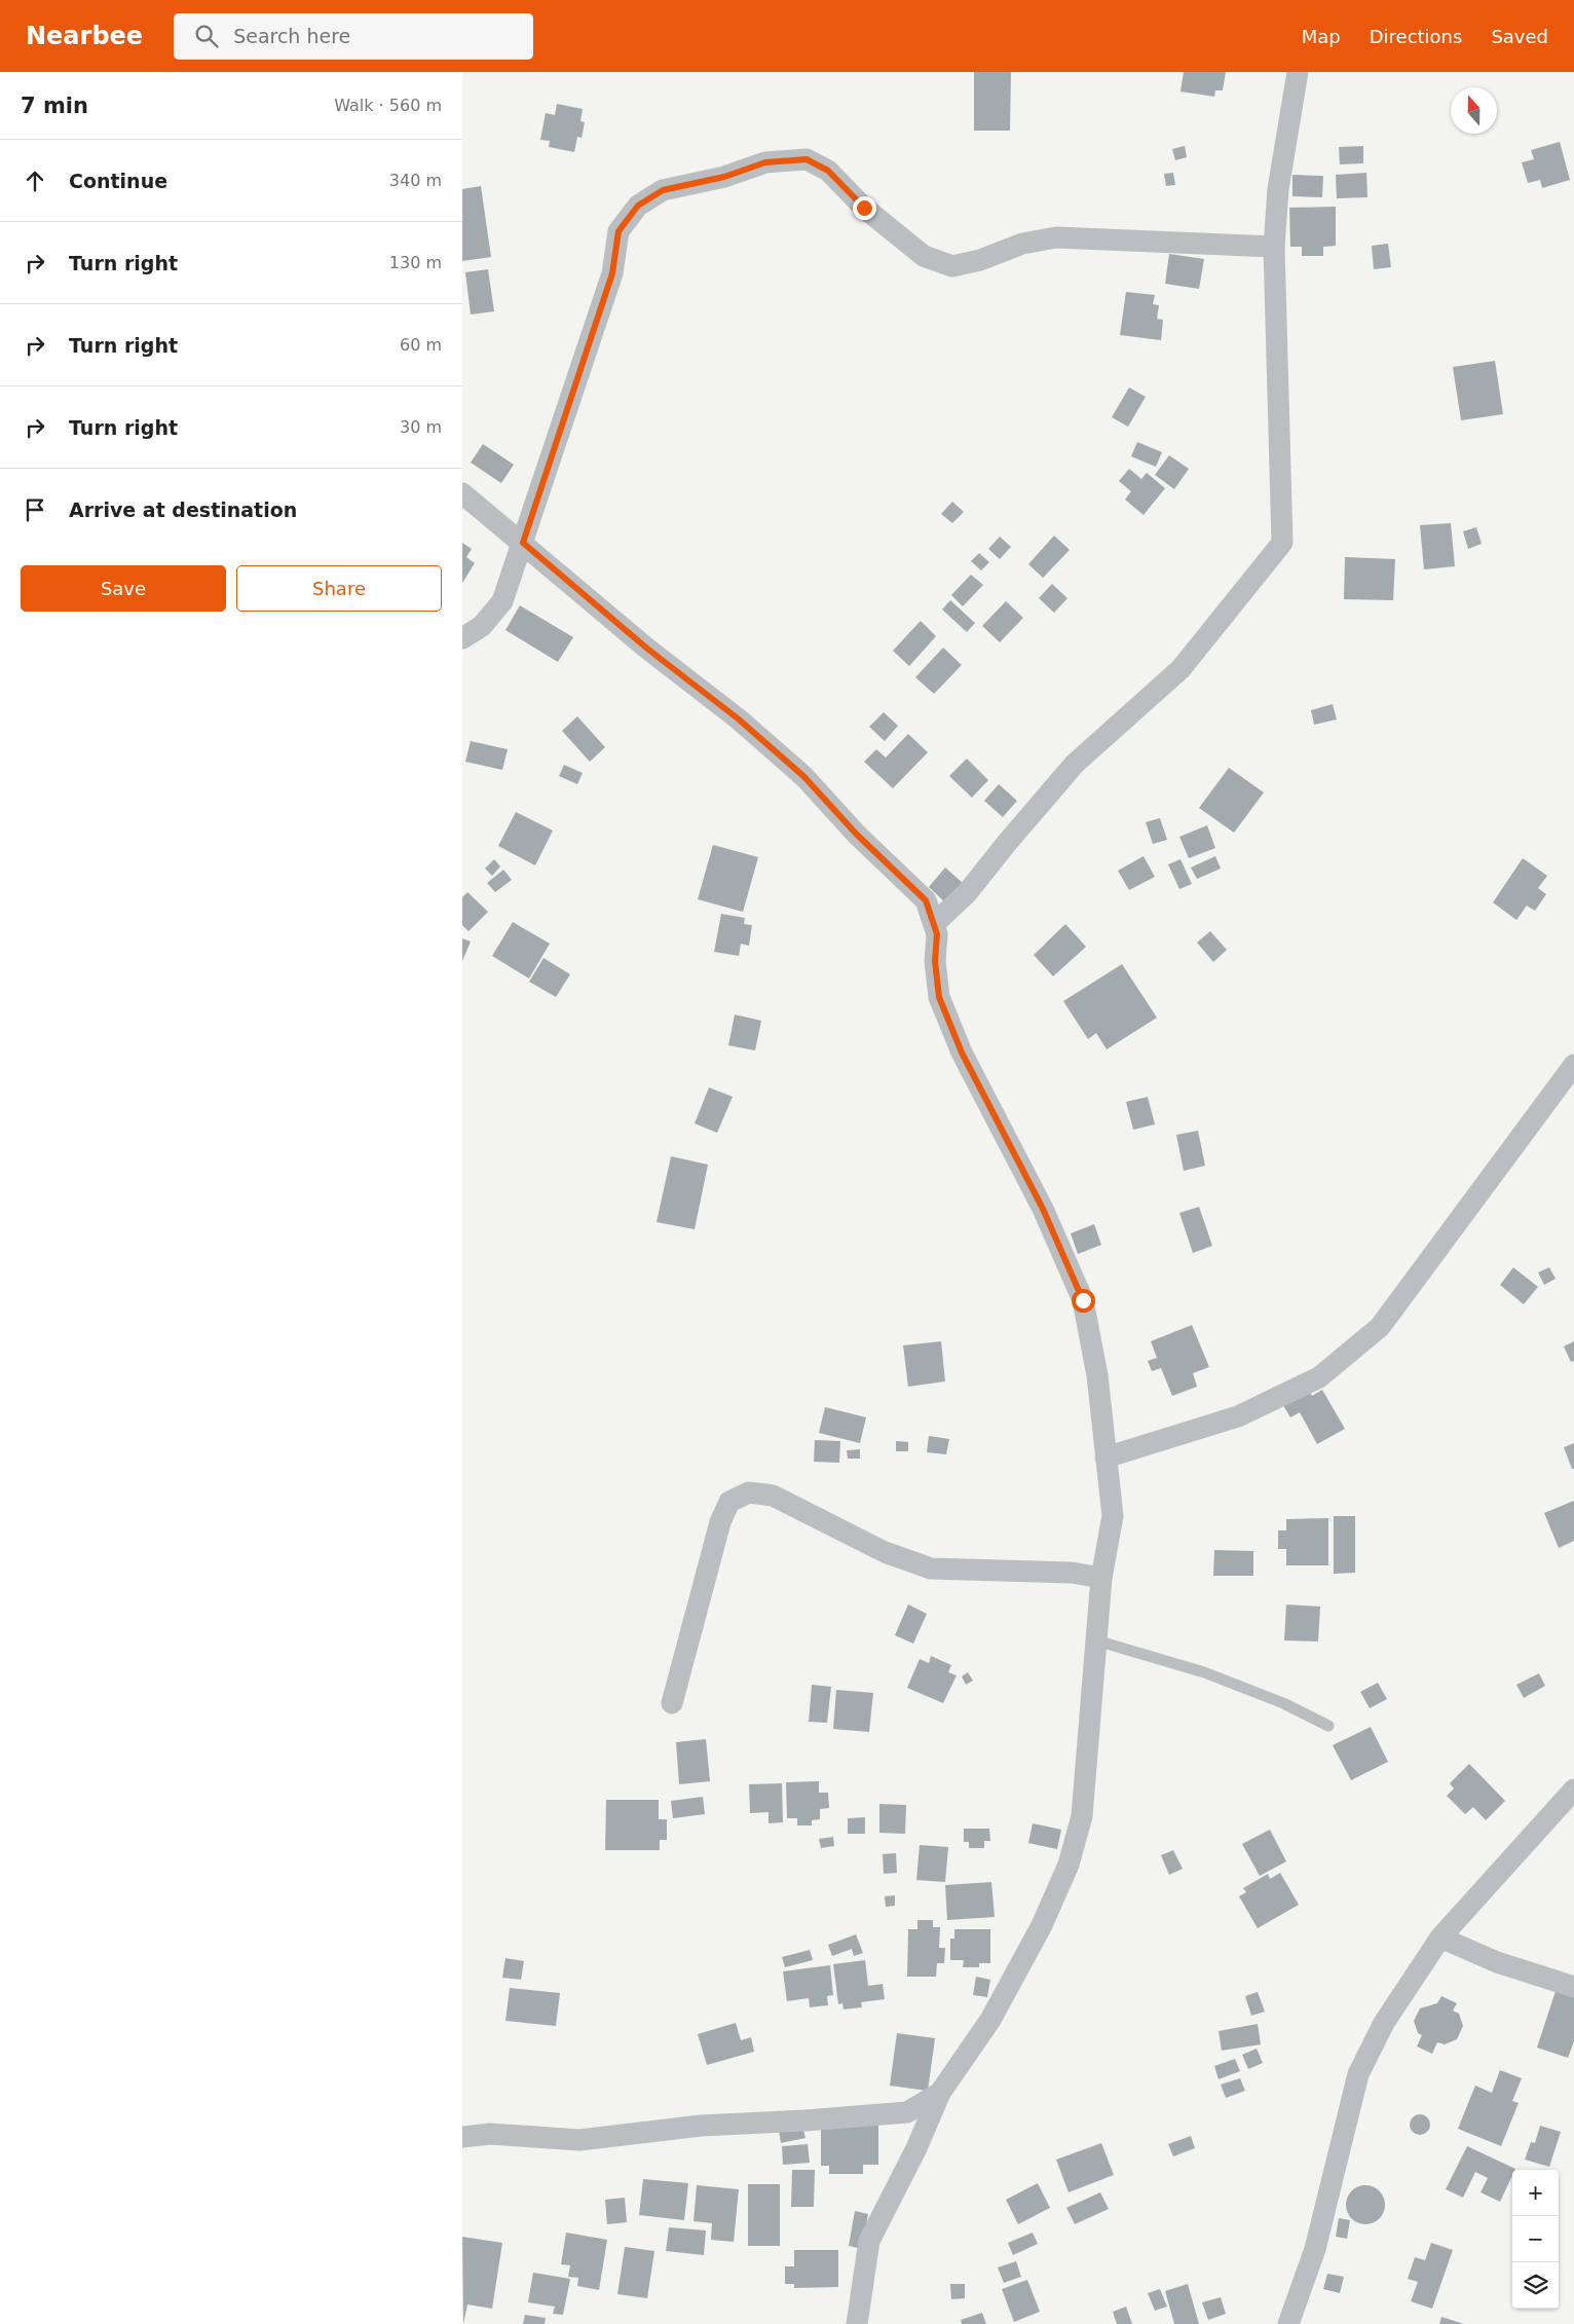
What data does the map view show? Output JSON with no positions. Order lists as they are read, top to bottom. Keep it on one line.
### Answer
{"north":"top","page":{"header":"Nearbee","search":"Search here","nav":["Map","Directions","Saved"],"heading":["7 min","Walk · 560 m"],"list":[["Continue","340 m"],["Turn right","130 m"],["Turn right","60 m"],["Turn right","30 m"],"Arrive at destination"],"buttons":["Save","Share"],"map_buttons":["+","−"]}}
